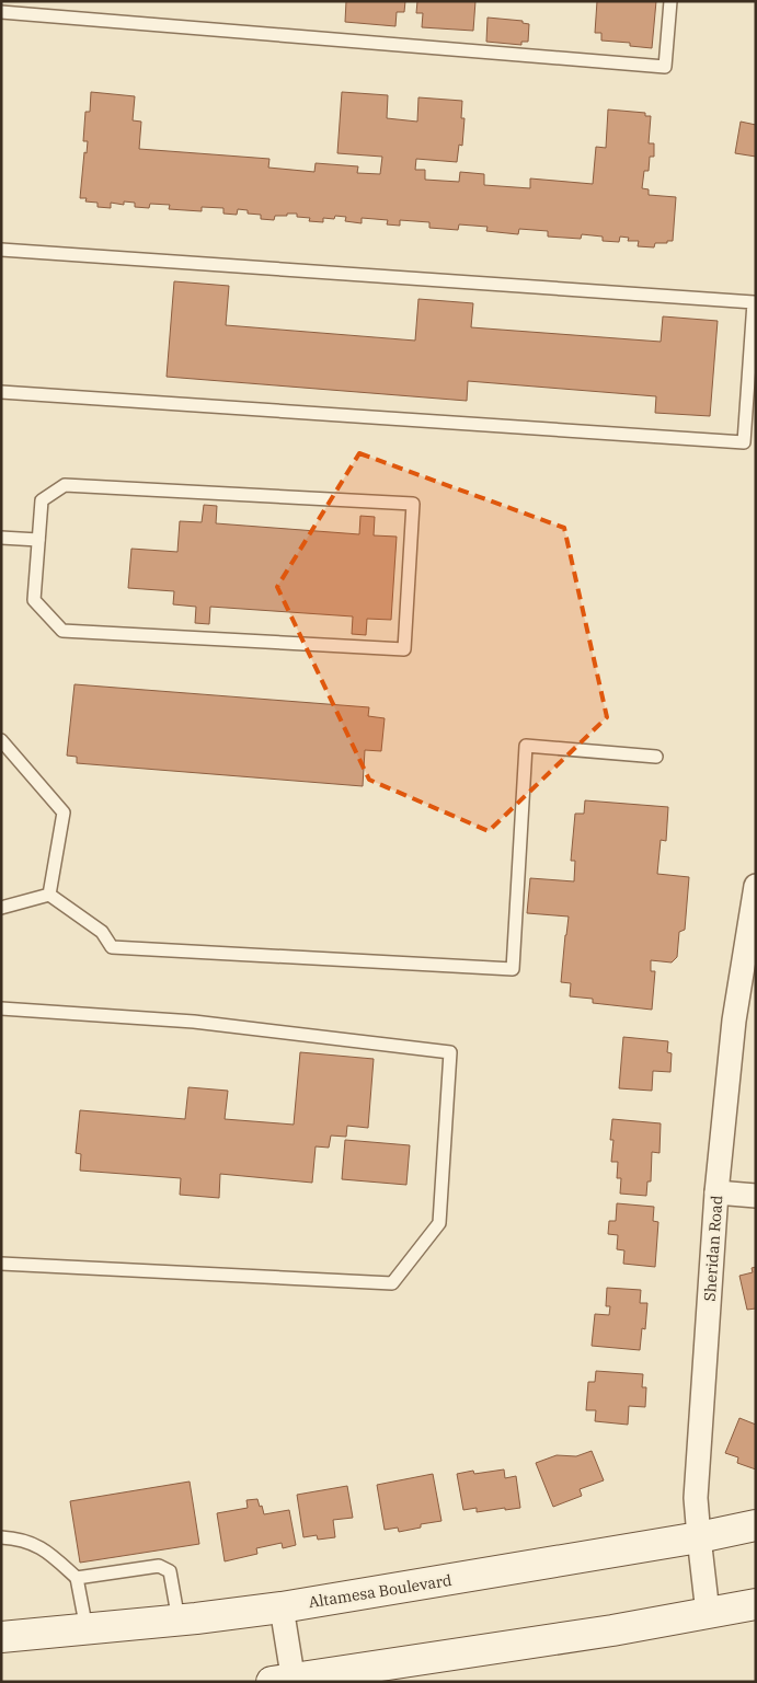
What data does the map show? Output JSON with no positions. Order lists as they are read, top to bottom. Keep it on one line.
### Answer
{"streets":{"main road":["Altamesa Boulevard"],"street":["Sheridan Road"]},"crossings":[["Sheridan Road","Altamesa Boulevard"]]}
